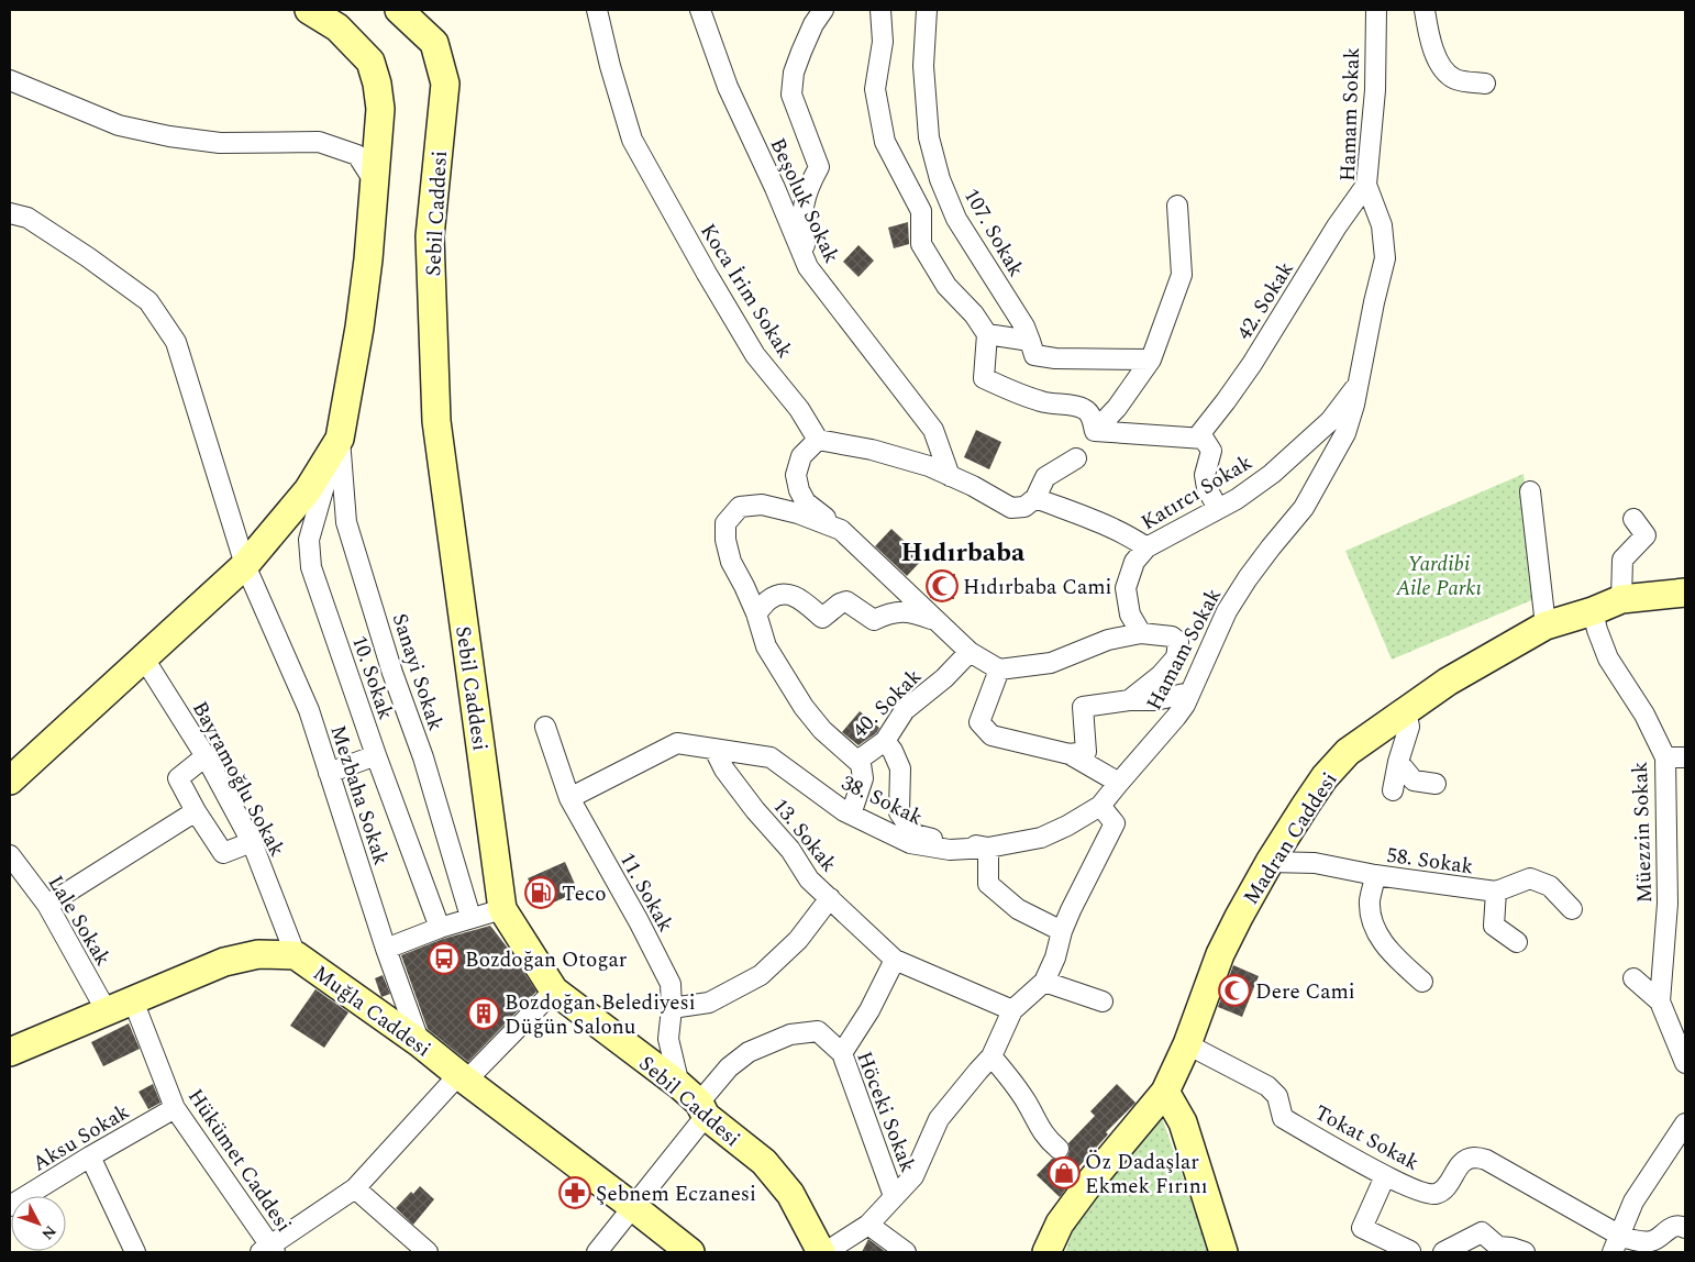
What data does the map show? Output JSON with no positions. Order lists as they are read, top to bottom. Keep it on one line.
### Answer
{"streets":{"street":["Hamam Sokak","Beşoluk Sokak","Sebil Caddesi","107. Sokak","Koca İrim Sokak","42. Sokak","Katırcı Sokak","Sanayi Sokak","10. Sokak","40. Sokak","Bayramoğlu Sokak","Mezbaha Sokak","38. Sokak","Müezzin Sokak","13. Sokak","Madran Caddesi","58. Sokak","11. Sokak","Lale Sokak","Muğla Caddesi","Höceki Sokak","Aksu Sokak","Tokat Sokak","Hükümet Caddesi"]},"crossings":[["Hamam Sokak","42. Sokak"],["Hamam Sokak","Katırcı Sokak"],["Hamam Sokak","38. Sokak"],["Sebil Caddesi","11. Sokak"],["Sebil Caddesi","Höceki Sokak"],["Sanayi Sokak","10. Sokak"],["Bayramoğlu Sokak","Muğla Caddesi"],["Mezbaha Sokak","Muğla Caddesi"],["38. Sokak","13. Sokak"],["Müezzin Sokak","Madran Caddesi"],["Madran Caddesi","58. Sokak"],["Madran Caddesi","Tokat Sokak"],["11. Sokak","Höceki Sokak"],["Lale Sokak","Muğla Caddesi"],["Muğla Caddesi","Höceki Sokak"],["Muğla Caddesi","Hükümet Caddesi"],["Aksu Sokak","Hükümet Caddesi"]],"districts":["Hıdırbaba"],"parks":["Yardibi Aile Parkı"],"places":{"mosque":["Hıdırbaba Cami","Dere Cami"],"fuel station":["Teco"],"bus stop":["Bozdoğan Otogar"],"building":["Bozdoğan Belediyesi Düğün Salonu"],"shop":["Öz Dadaşlar Ekmek Fırını"],"pharmacy":["Şebnem Eczanesi"]},"north":"bottom right"}
